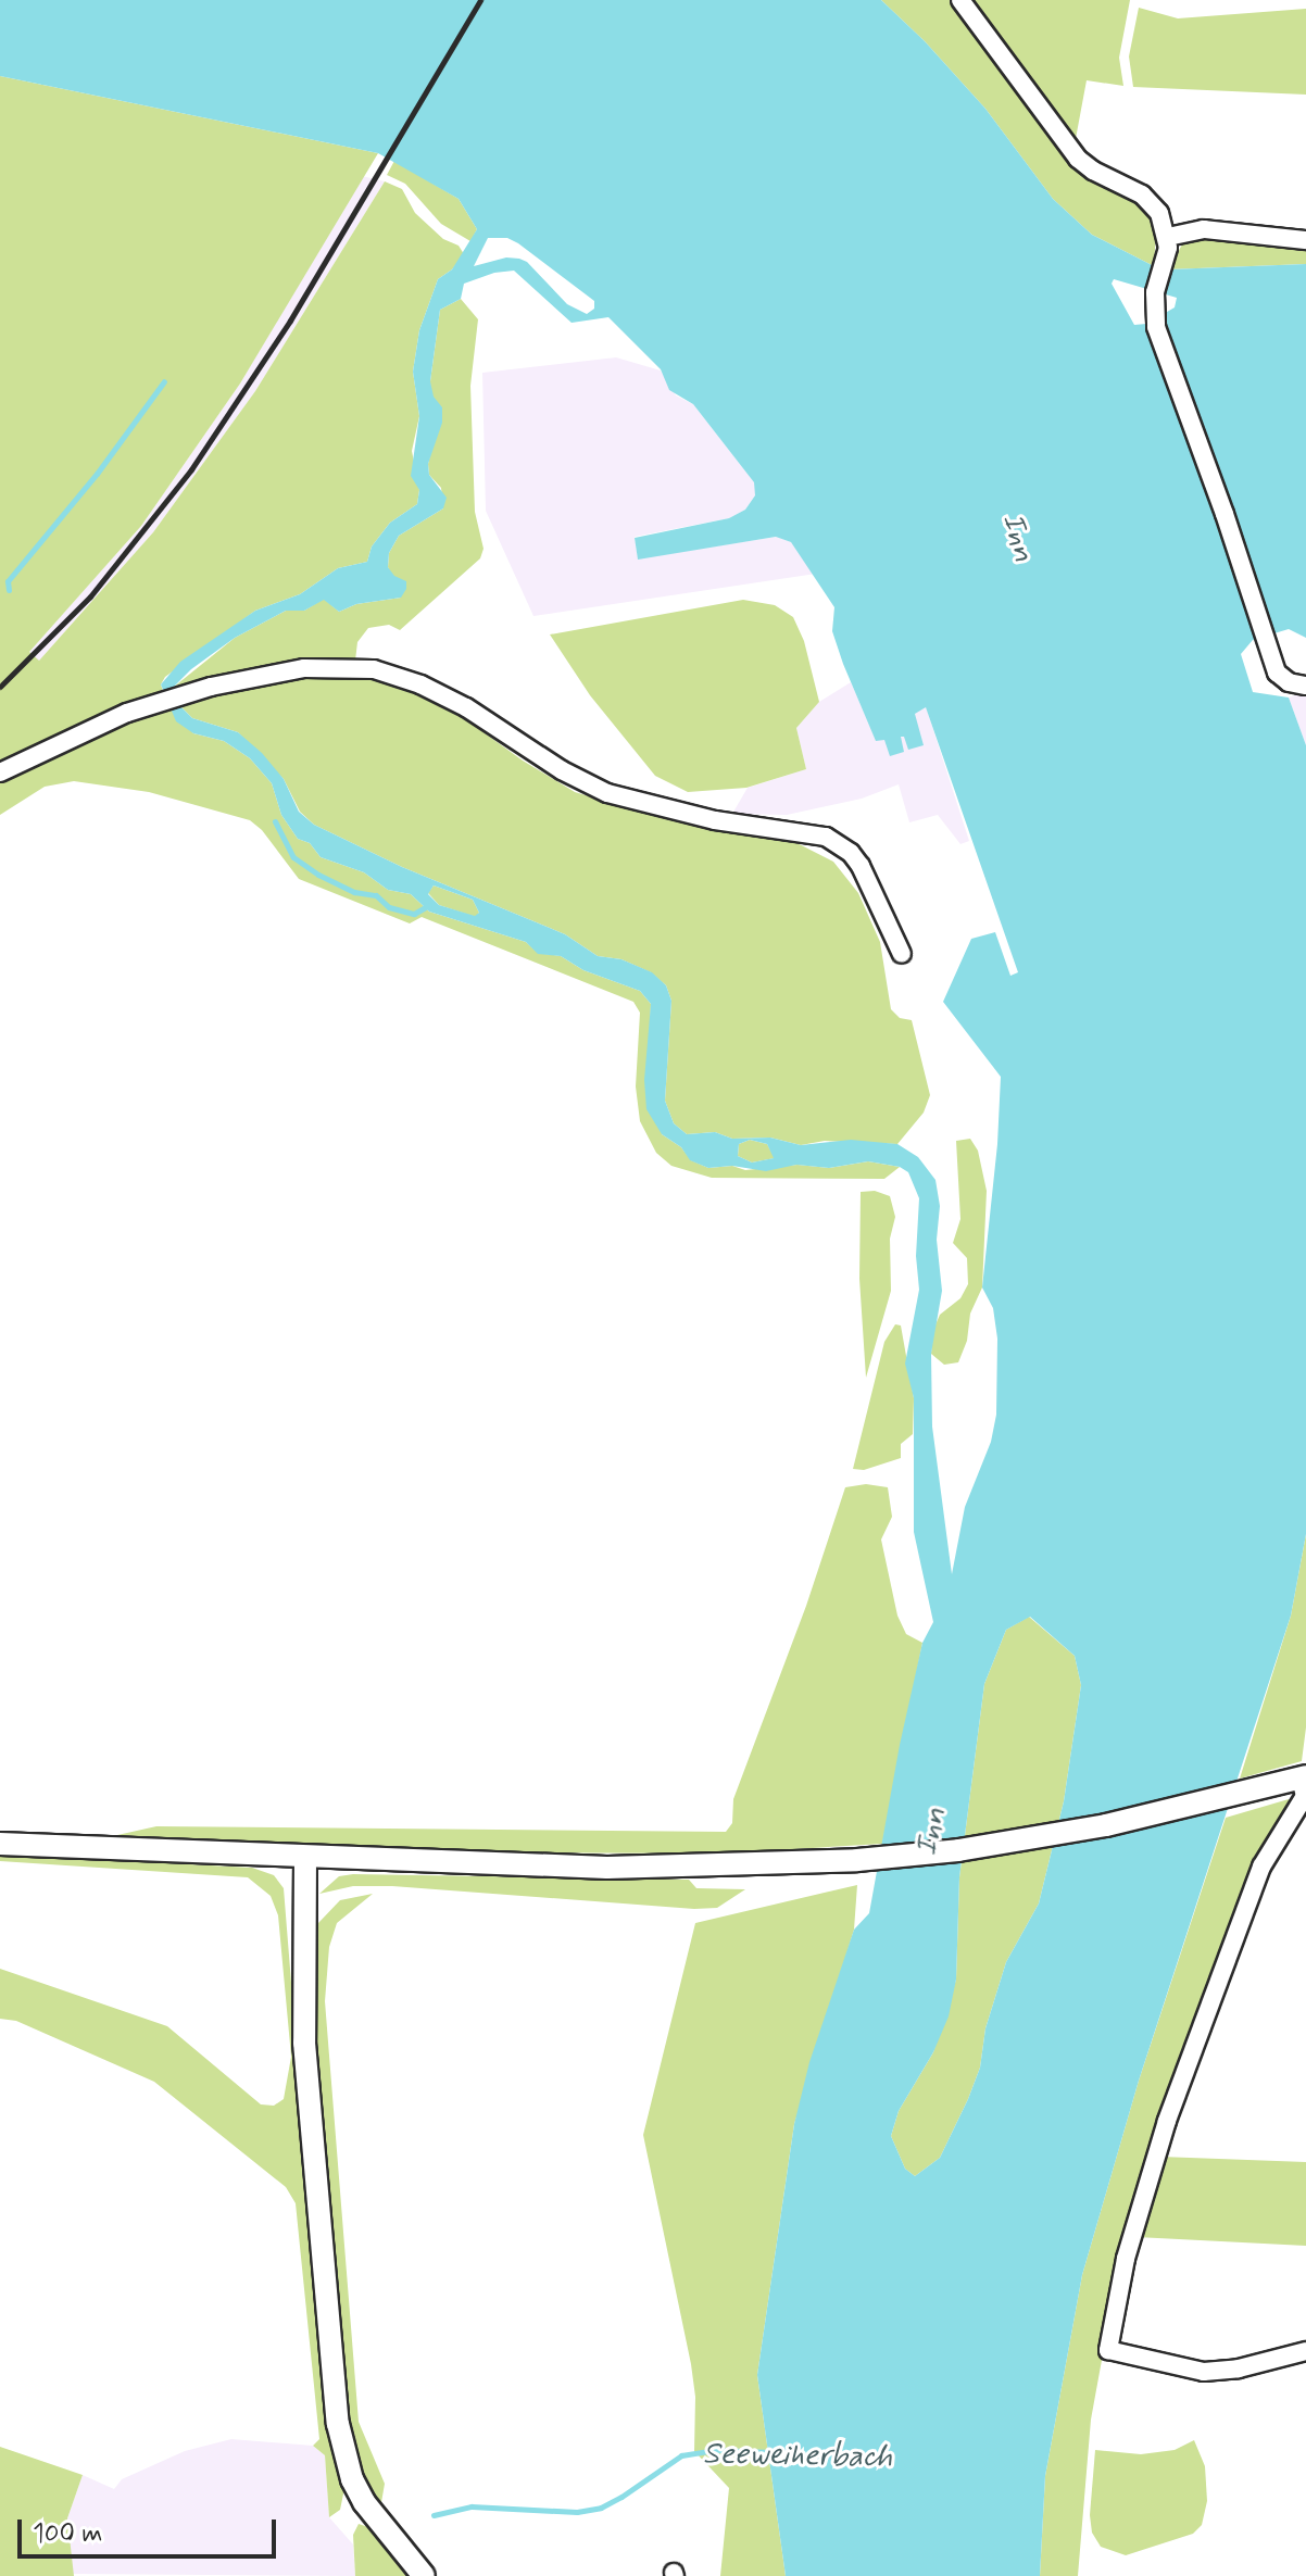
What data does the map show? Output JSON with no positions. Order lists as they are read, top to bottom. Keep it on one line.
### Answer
{"water":["Inn","Seeweiherbach"],"scale_bar":"100 m"}
